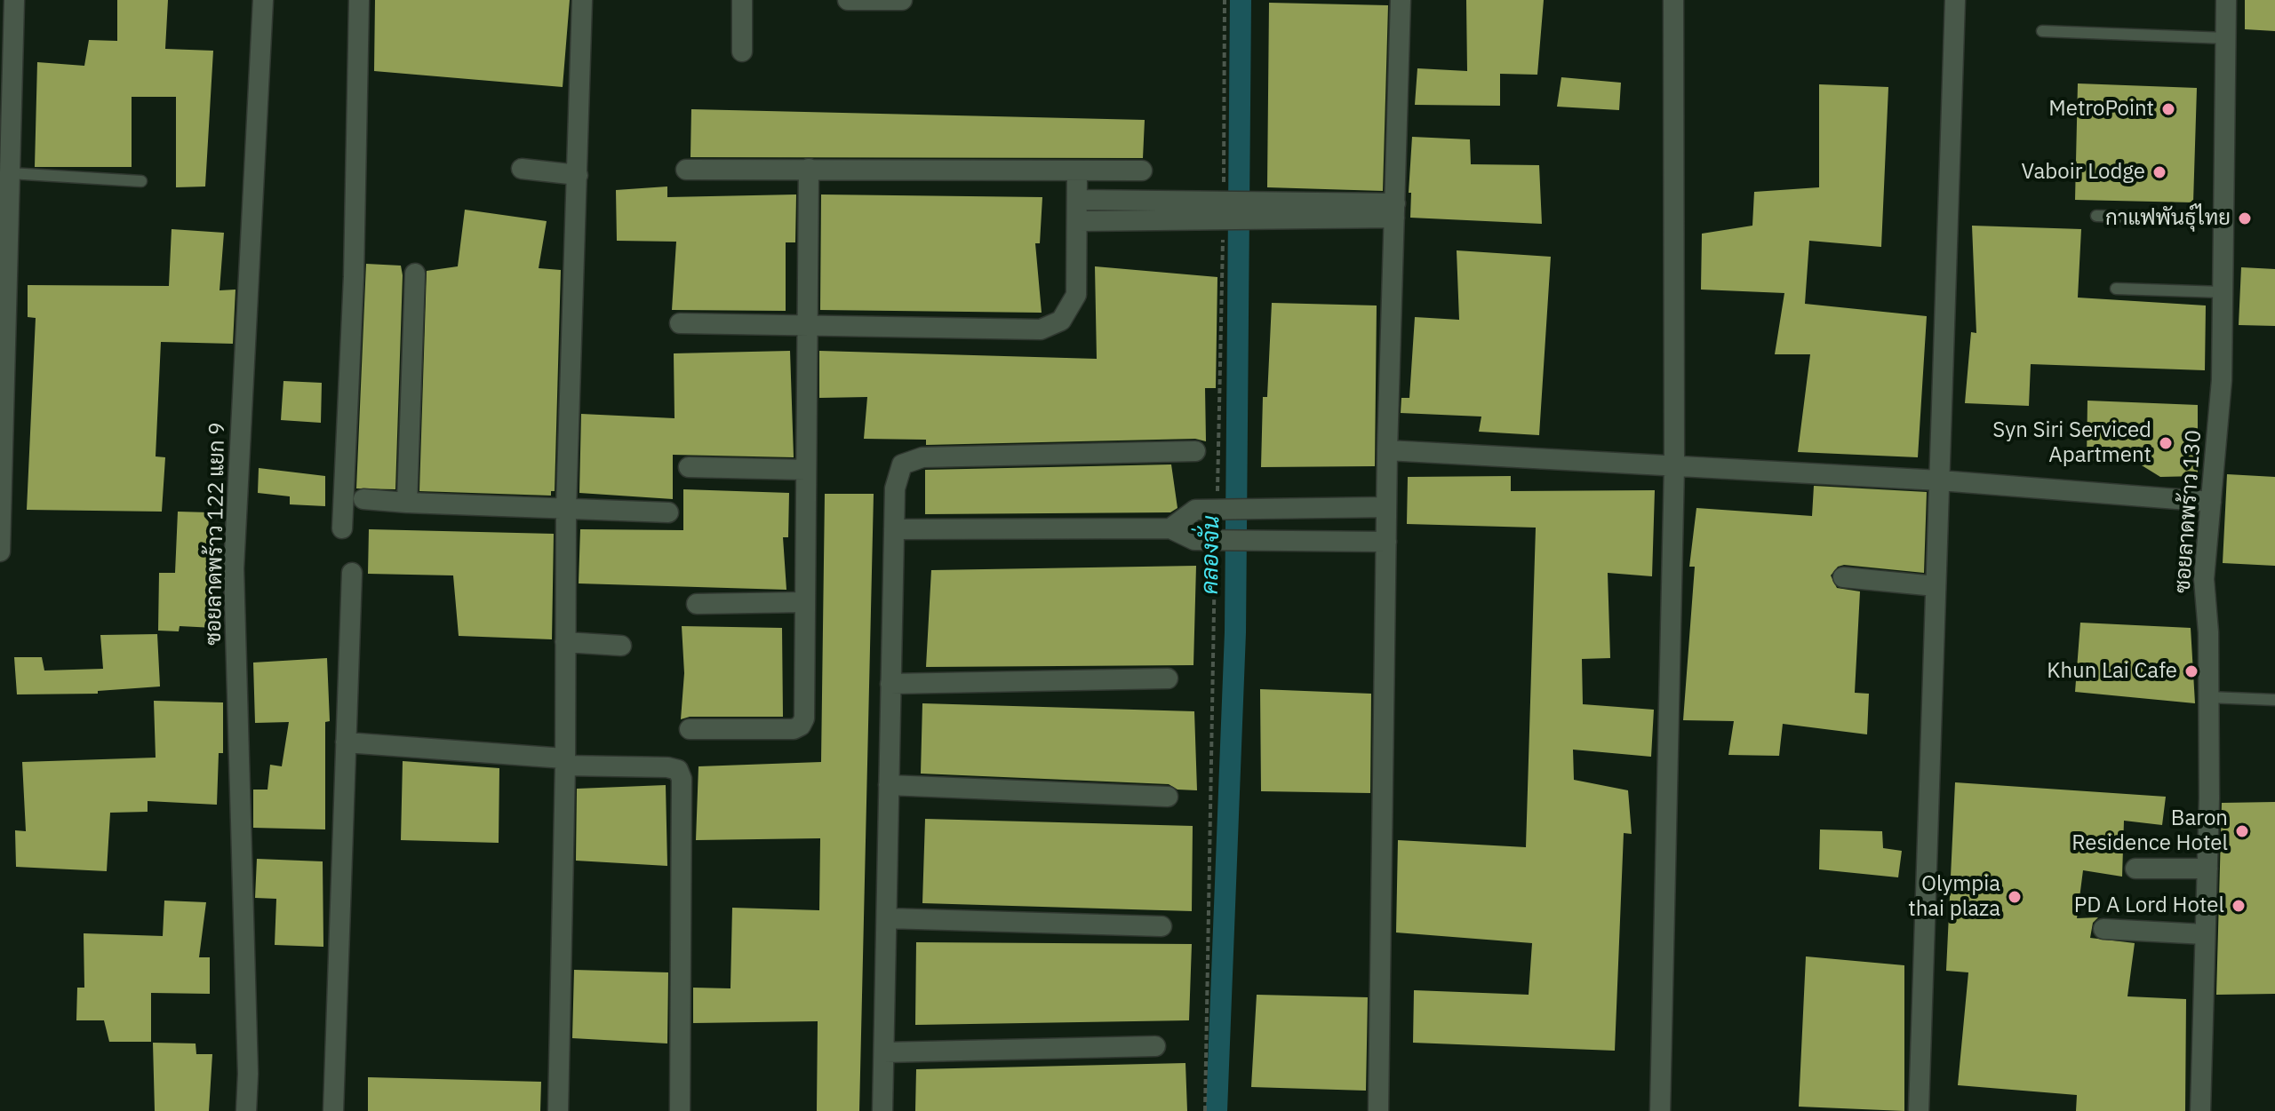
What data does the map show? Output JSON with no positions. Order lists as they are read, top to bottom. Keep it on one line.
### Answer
{"streets":{"street":["ซอยลาดพร้าว 130","ซอยลาดพร้าว 122 แยก 9"]},"water":["คลองจั่น"],"places":["MetroPoint","Vaboir Lodge","กาแฟพันธุ์ไทย","Syn Siri Serviced Apartment","Khun Lai Cafe","Baron Residence Hotel","Olympia thai plaza","PD A Lord Hotel"]}
